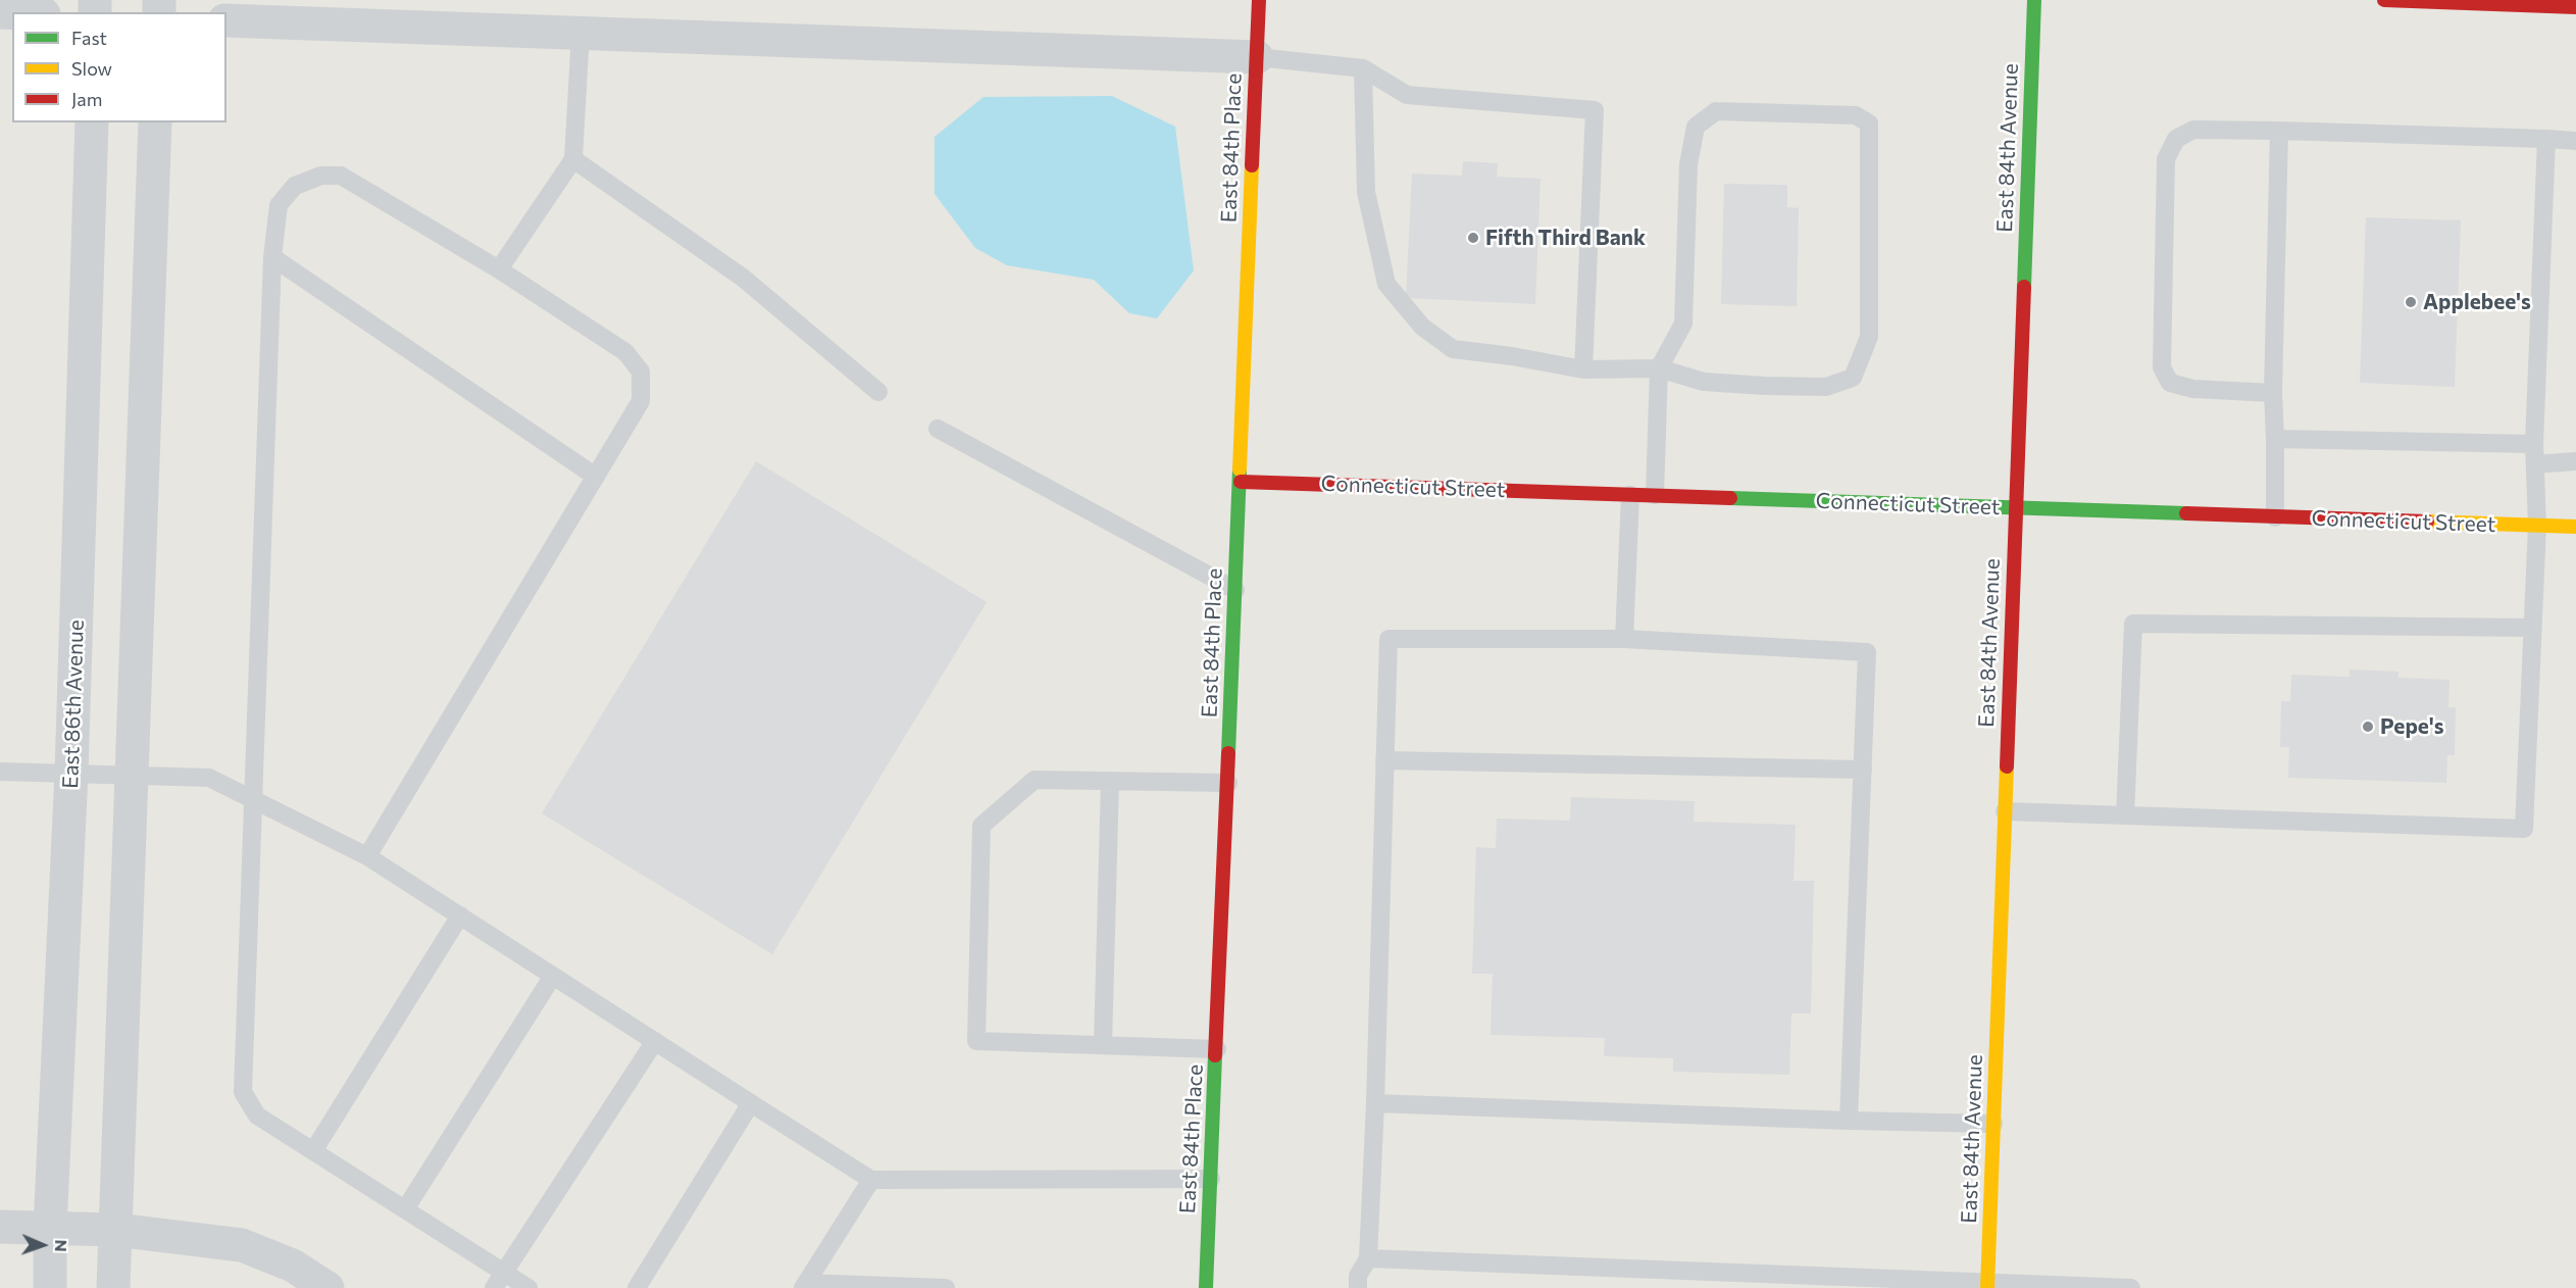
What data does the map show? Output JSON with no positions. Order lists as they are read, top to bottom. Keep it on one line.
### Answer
{"streets":{"street":["East 84th Place","East 84th Avenue","Connecticut Street","East 86th Avenue"]},"crossings":[["East 84th Place","Connecticut Street"],["East 84th Avenue","Connecticut Street"]],"places":["Fifth Third Bank","Applebee's","Pepe's"],"legend":["Fast","Slow","Jam"],"north":"right"}
